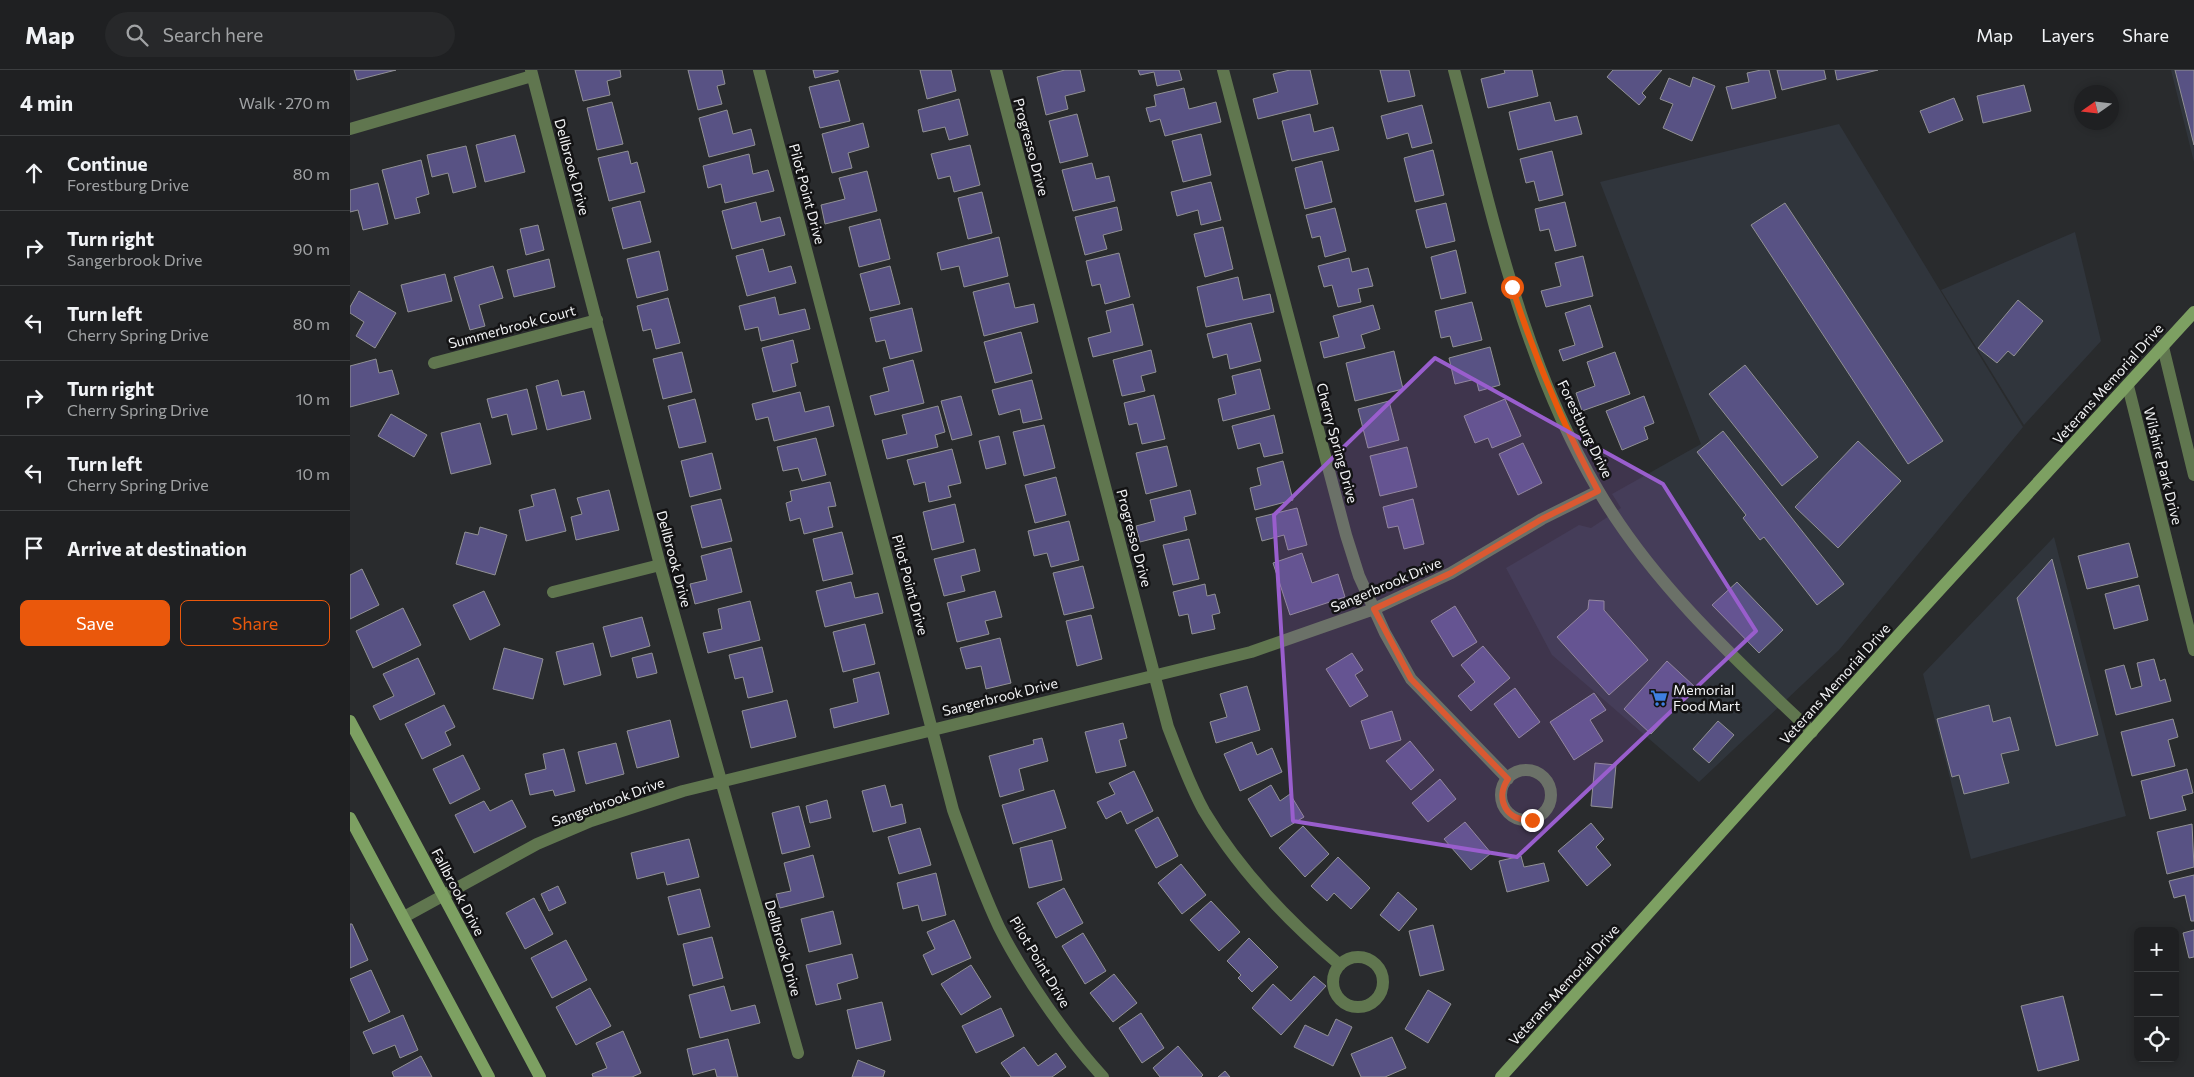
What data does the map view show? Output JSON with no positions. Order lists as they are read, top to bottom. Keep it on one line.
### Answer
{"streets":{"main road":["Veterans Memorial Drive","Fallbrook Drive"],"street":["Progresso Drive","Dellbrook Drive","Pilot Point Drive","Summerbrook Court","Forestburg Drive","Cherry Spring Drive","Wilshire Park Drive","Sangerbrook Drive"]},"crossings":[["Progresso Drive","Sangerbrook Drive"],["Dellbrook Drive","Summerbrook Court"],["Dellbrook Drive","Sangerbrook Drive"],["Pilot Point Drive","Sangerbrook Drive"],["Veterans Memorial Drive","Forestburg Drive"],["Veterans Memorial Drive","Wilshire Park Drive"],["Forestburg Drive","Sangerbrook Drive"],["Cherry Spring Drive","Sangerbrook Drive"],["Sangerbrook Drive","Fallbrook Drive"]],"places":{"supermarket":["Memorial Food Mart"]},"north":"left","page":{"header":"Map","search":"Search here","nav":["Map","Layers","Share"],"heading":["4 min","Walk · 270 m"],"list":[["Continue","Forestburg Drive","80 m"],["Turn right","Sangerbrook Drive","90 m"],["Turn left","Cherry Spring Drive","80 m"],["Turn right","Cherry Spring Drive","10 m"],["Turn left","Cherry Spring Drive","10 m"],"Arrive at destination"],"buttons":["Save","Share"],"map_buttons":["+","−"]}}
